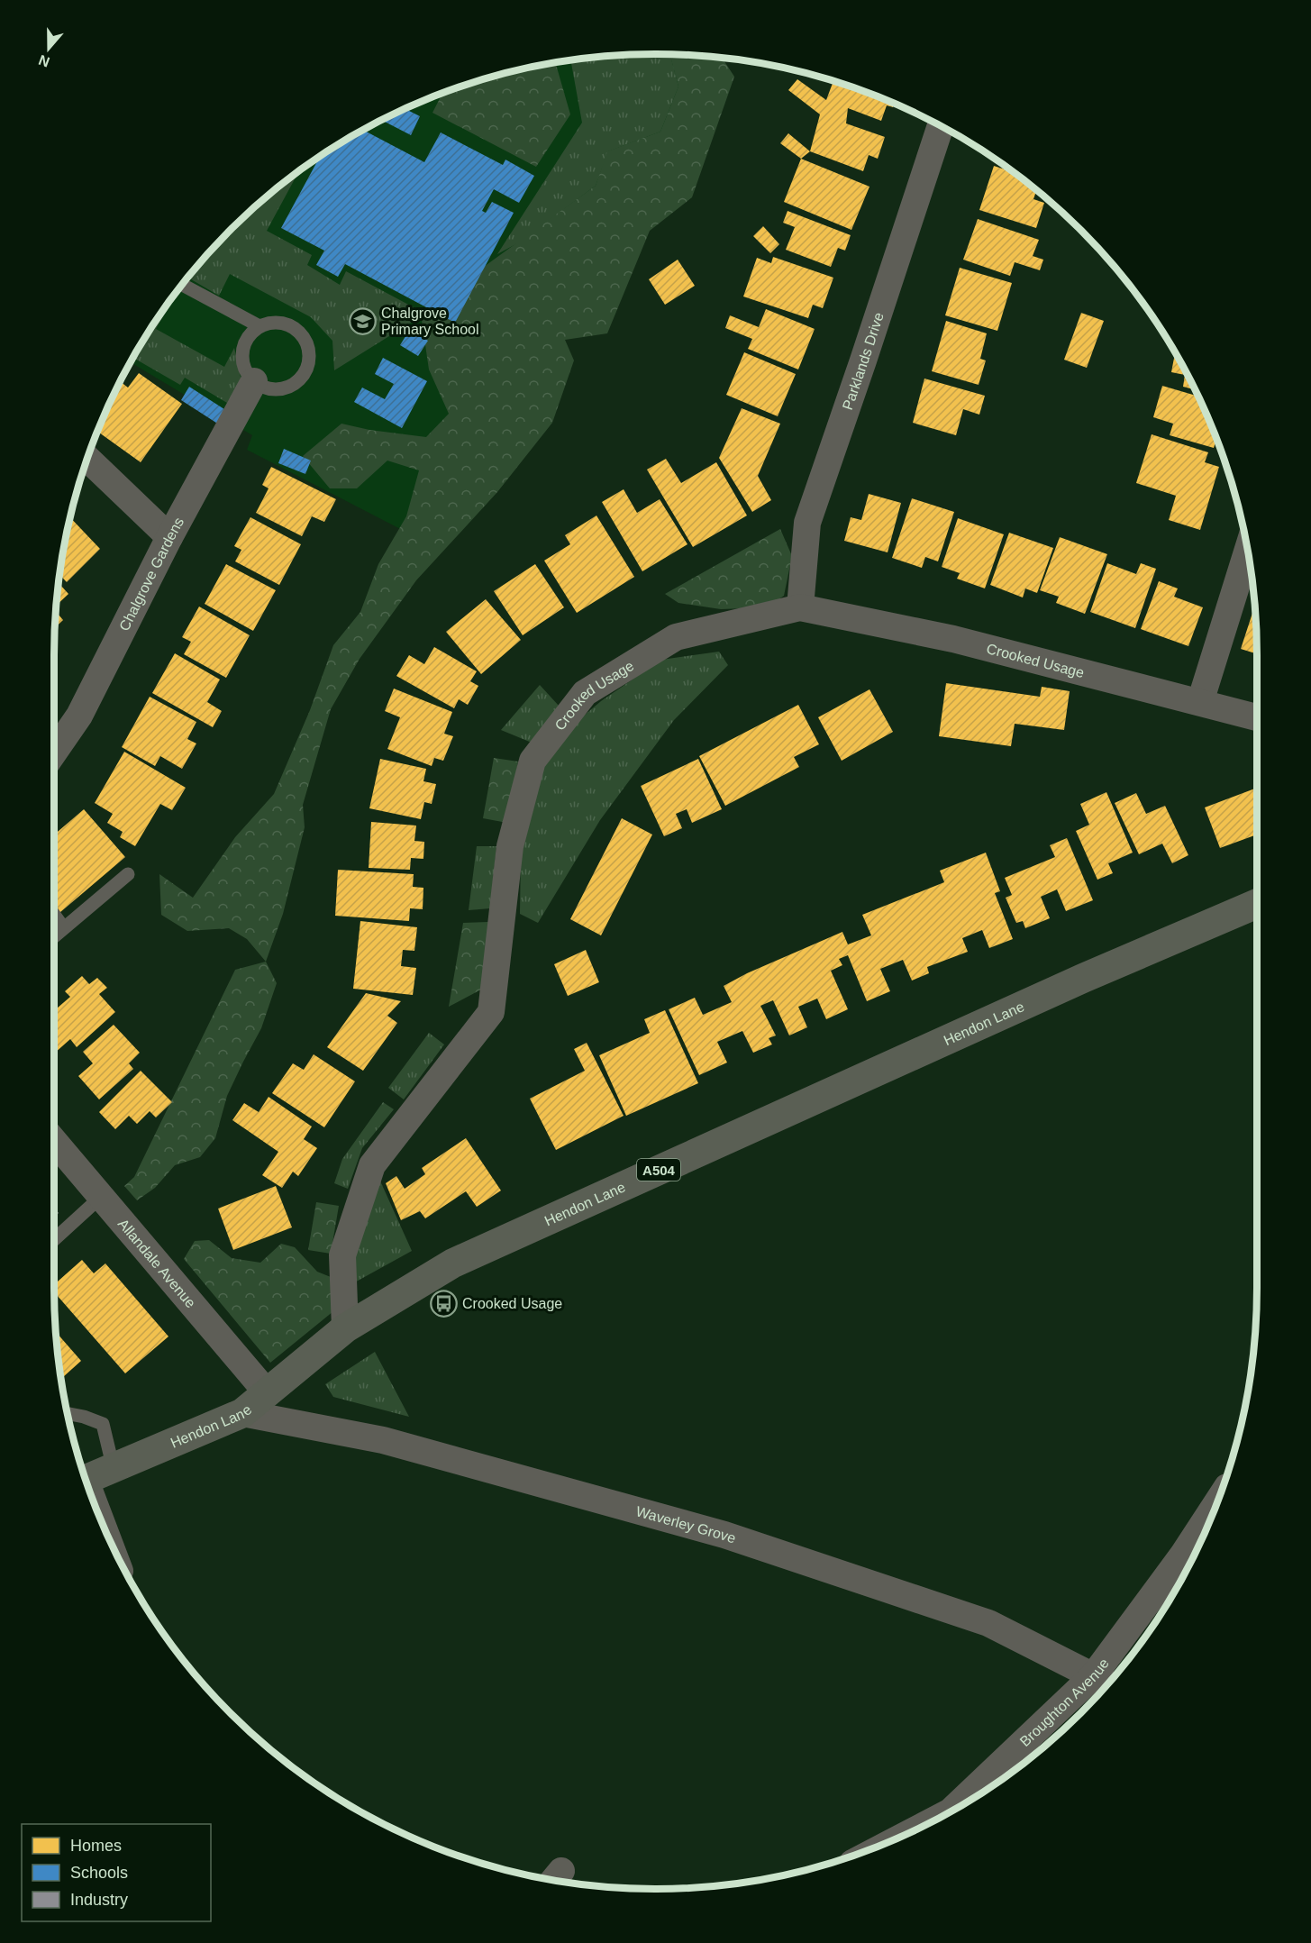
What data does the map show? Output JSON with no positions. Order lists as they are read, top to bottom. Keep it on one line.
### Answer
{"streets":{"main road":["Hendon Lane","A504"],"street":["Parklands Drive","Chalgrove Gardens","Crooked Usage","Allandale Avenue","Waverley Grove","Broughton Avenue"]},"crossings":[["Parklands Drive","Crooked Usage"],["Crooked Usage","Hendon Lane"],["Hendon Lane","Allandale Avenue"],["Hendon Lane","Waverley Grove"],["Waverley Grove","Broughton Avenue"]],"places":{"school or university":["Chalgrove Primary School"],"bus stop":["Crooked Usage"]},"legend":["Homes","Schools","Industry"],"north":"bottom"}
